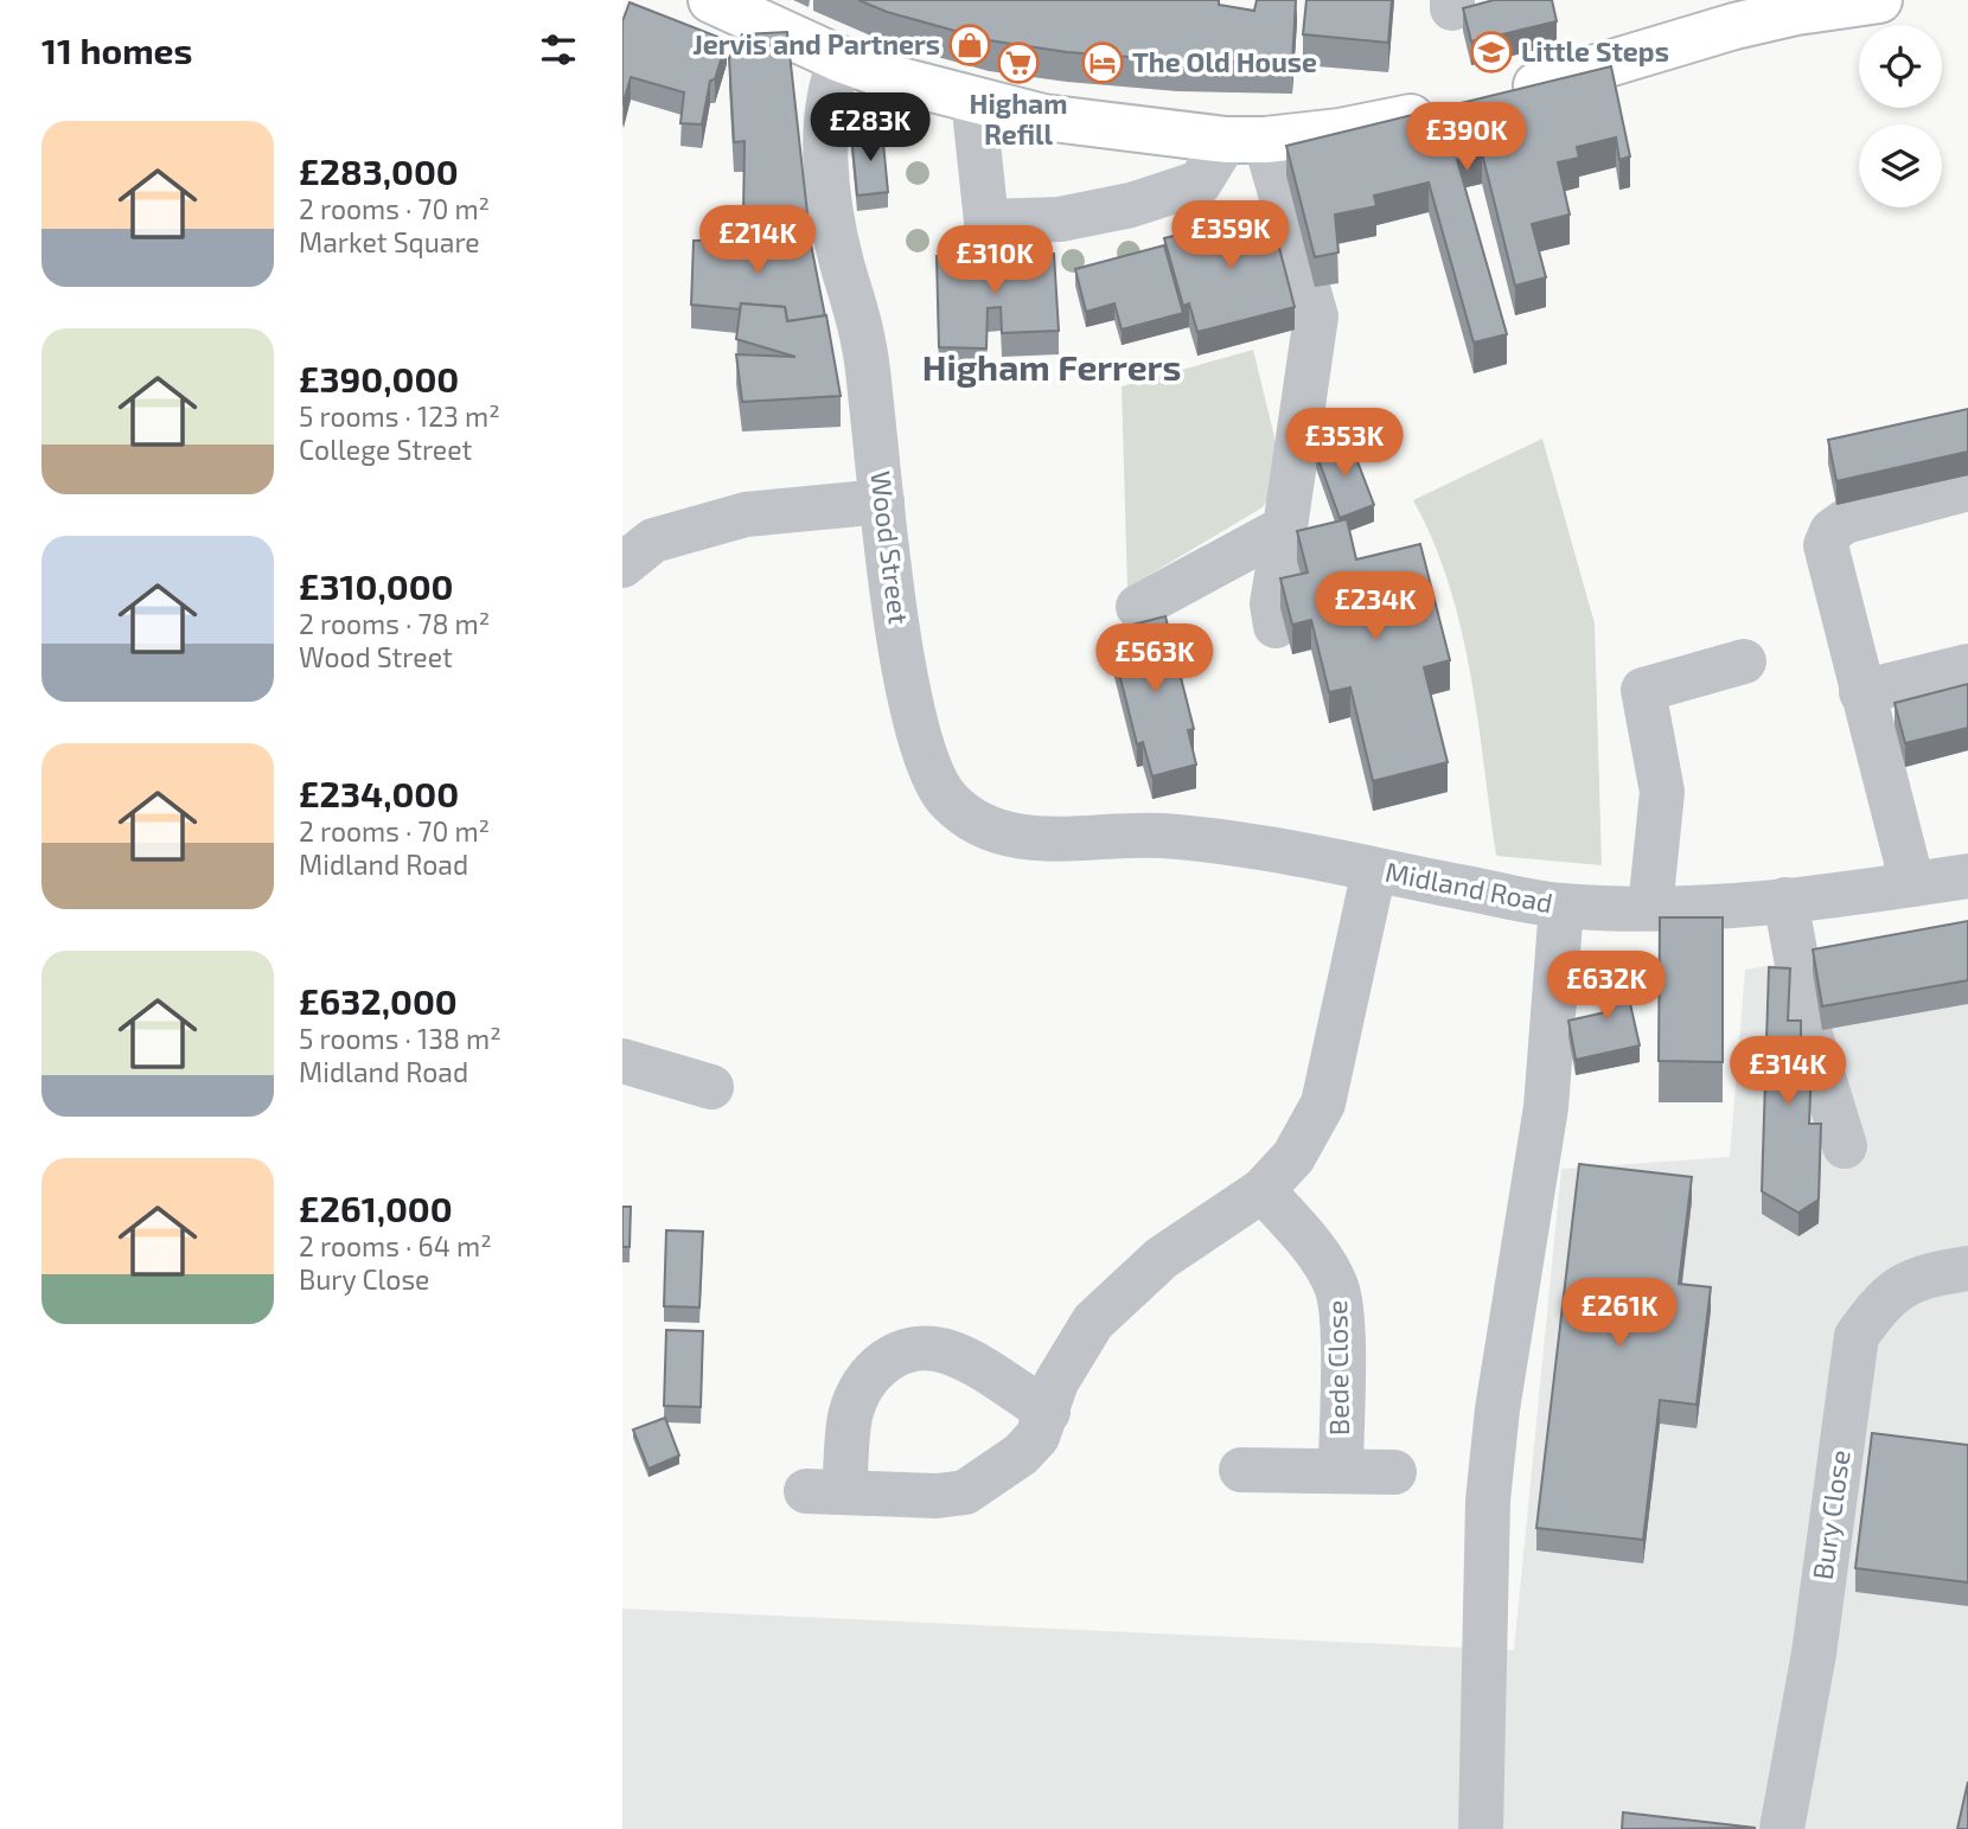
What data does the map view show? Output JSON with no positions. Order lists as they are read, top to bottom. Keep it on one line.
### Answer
{"streets":{"street":["Wood Street","Midland Road","Bede Close","Bury Close"]},"crossings":[["Wood Street","Midland Road"]],"districts":["Higham Ferrers"],"places":{"shop":["Jervis and Partners"],"school or university":["Little Steps"],"supermarket":["Higham Refill"],"hotel":["The Old House"]},"page":{"heading":"11 homes","price":["£283K","£390K","£359K","£214K","£310K","£353K","£234K","£563K","£632K","£314K","£261K"],"list":[{"name":"£283,000","note":"2 rooms · 70 m² · Market Square"},{"name":"£390,000","note":"5 rooms · 123 m² · College Street"},{"name":"£310,000","note":"2 rooms · 78 m² · Wood Street"},{"name":"£234,000","note":"2 rooms · 70 m² · Midland Road"},{"name":"£632,000","note":"5 rooms · 138 m² · Midland Road"},{"name":"£261,000","note":"2 rooms · 64 m² · Bury Close"}]}}
